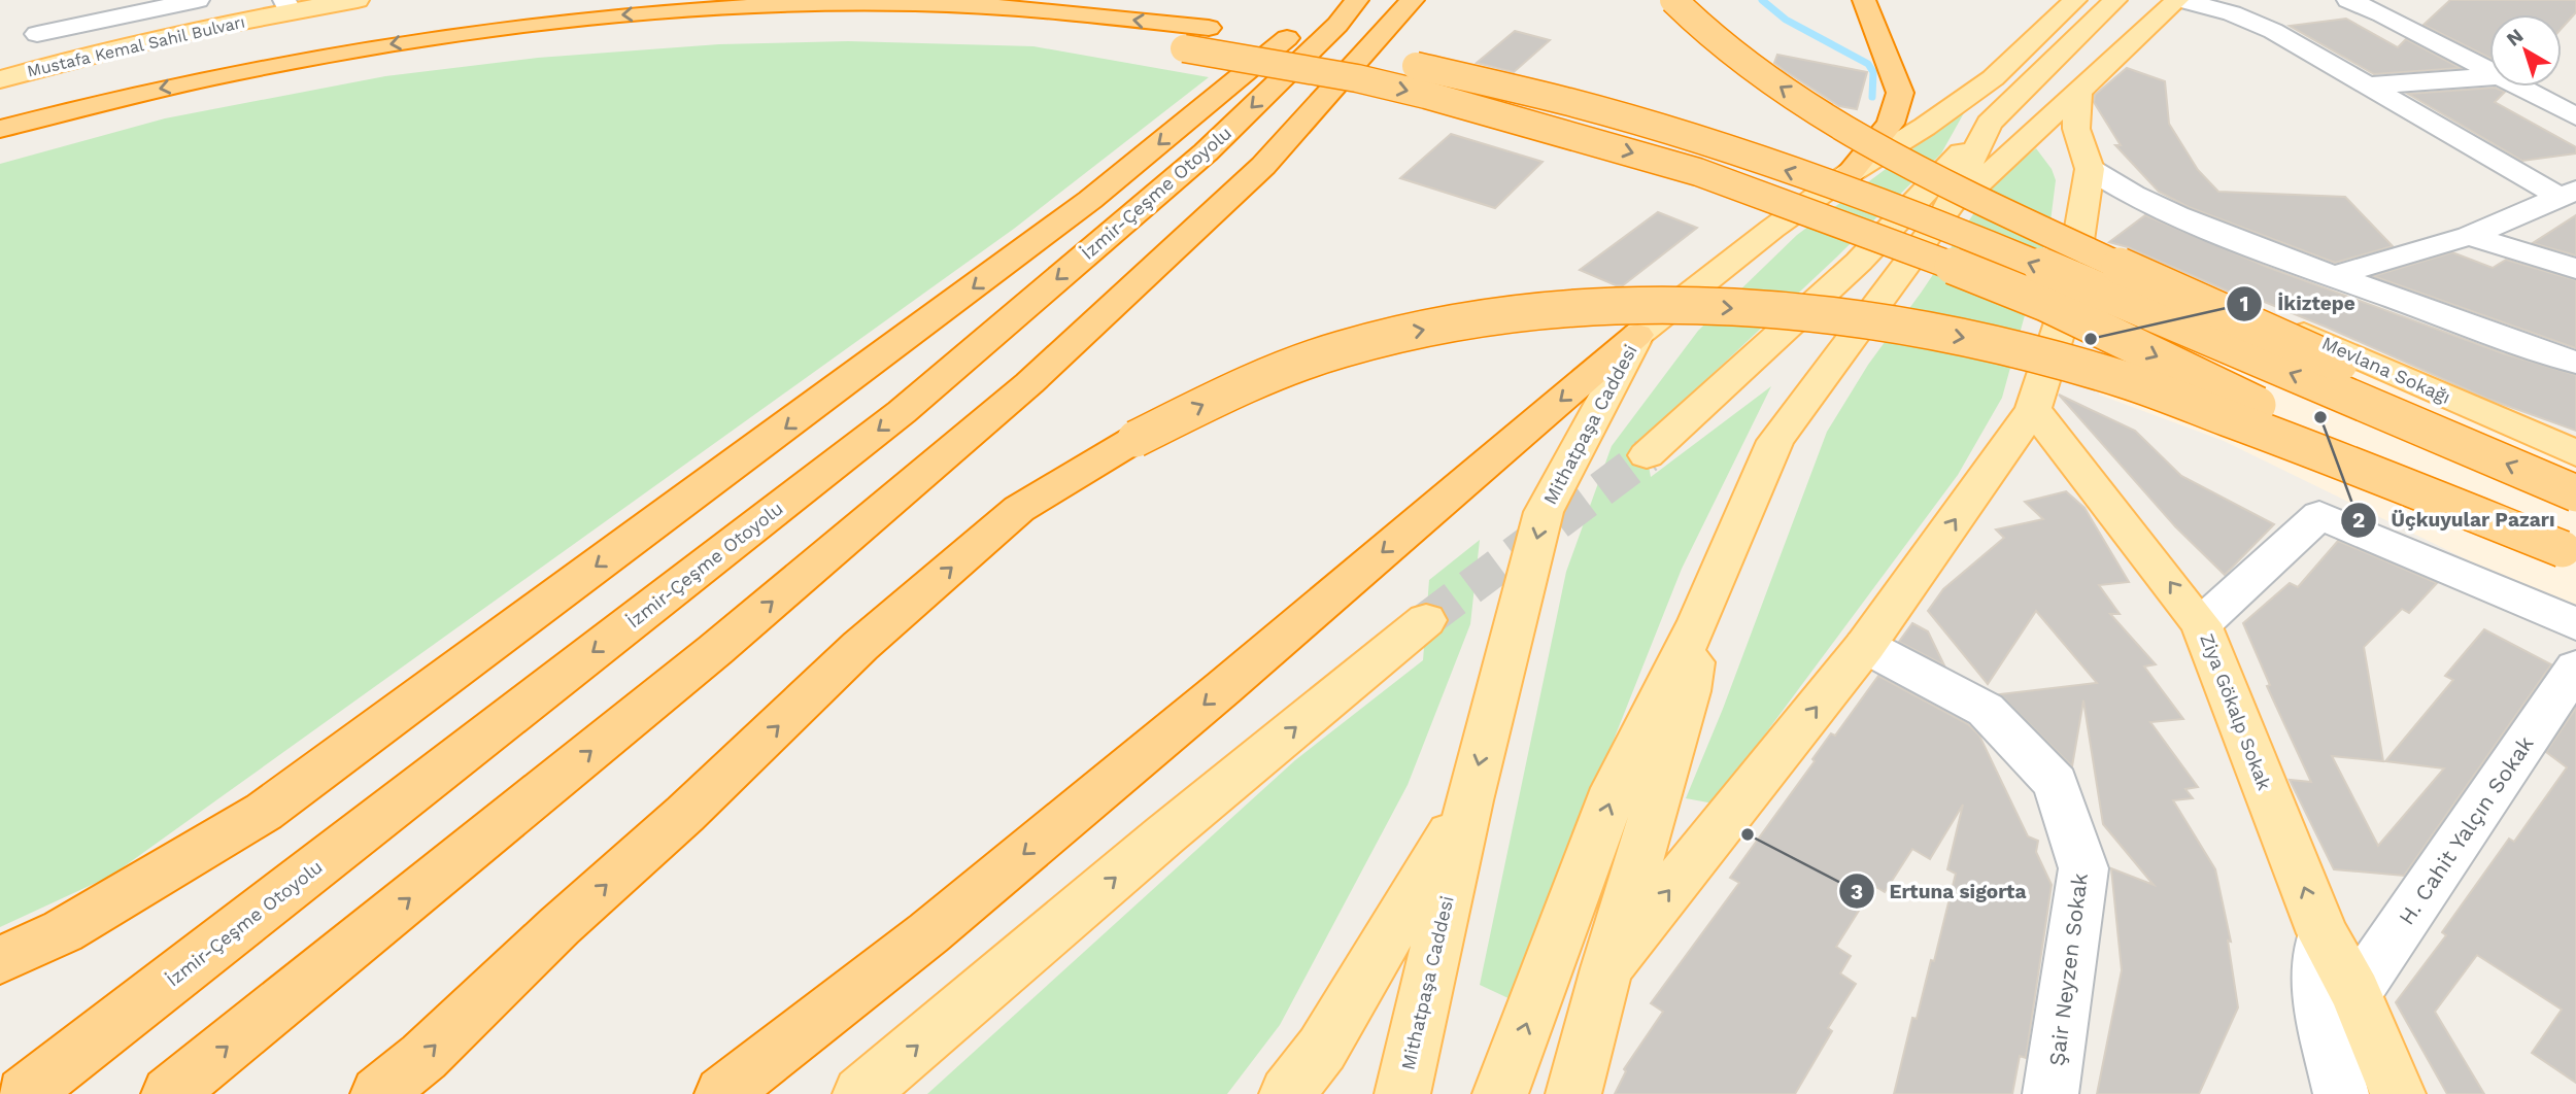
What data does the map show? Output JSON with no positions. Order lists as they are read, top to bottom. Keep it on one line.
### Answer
{"streets":{"highway":["İzmir-Çeşme Otoyolu"],"main road":["Mustafa Kemal Sahil Bulvarı","Mevlana Sokağı","Mithatpaşa Caddesi","Ziya Gökalp Sokak"],"street":["H. Cahit Yalçın Sokak","Şair Neyzen Sokak"]},"crossings":[["Ziya Gökalp Sokak","H. Cahit Yalçın Sokak"]],"one_way":["Ziya Gökalp Sokak"],"places":["İkiztepe","Üçkuyular Pazarı","Ertuna sigorta"],"north":"top left"}
